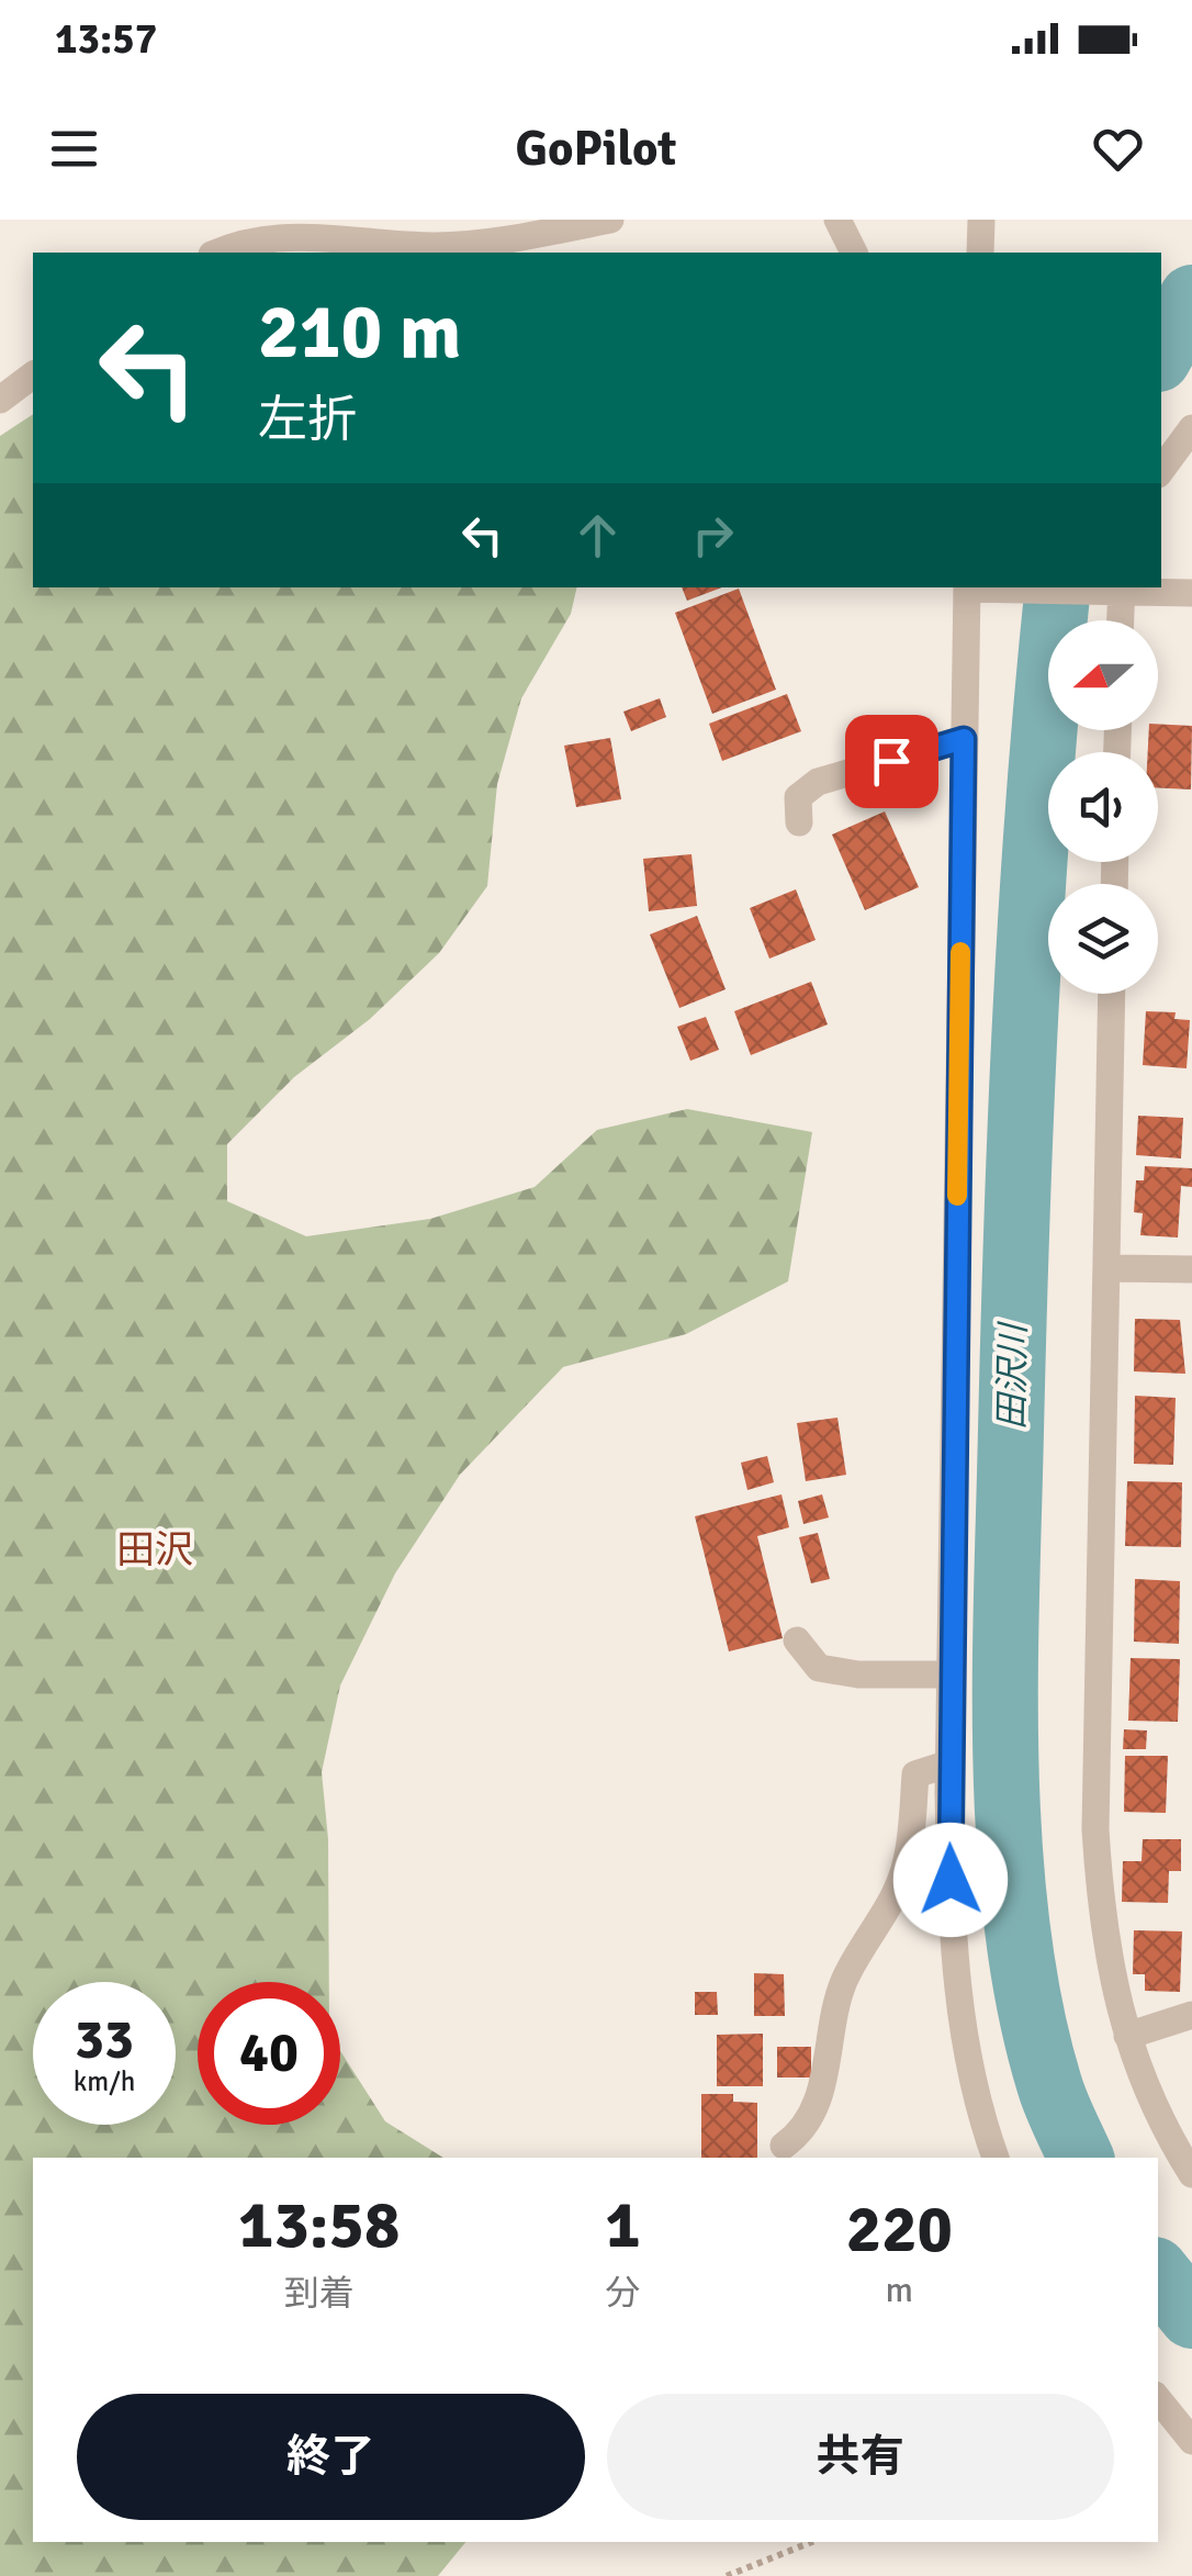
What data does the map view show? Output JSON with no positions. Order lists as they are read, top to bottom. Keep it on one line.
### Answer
{"districts":["田沢"],"water":["田沢川"],"north":"left","page":{"status":"13:57","header":"GoPilot","turn":["210 m","左折"],"speed":"33 km/h","limit":"40","eta":["13:58","到着","1","分","220","m"],"buttons":["終了","共有"]}}
